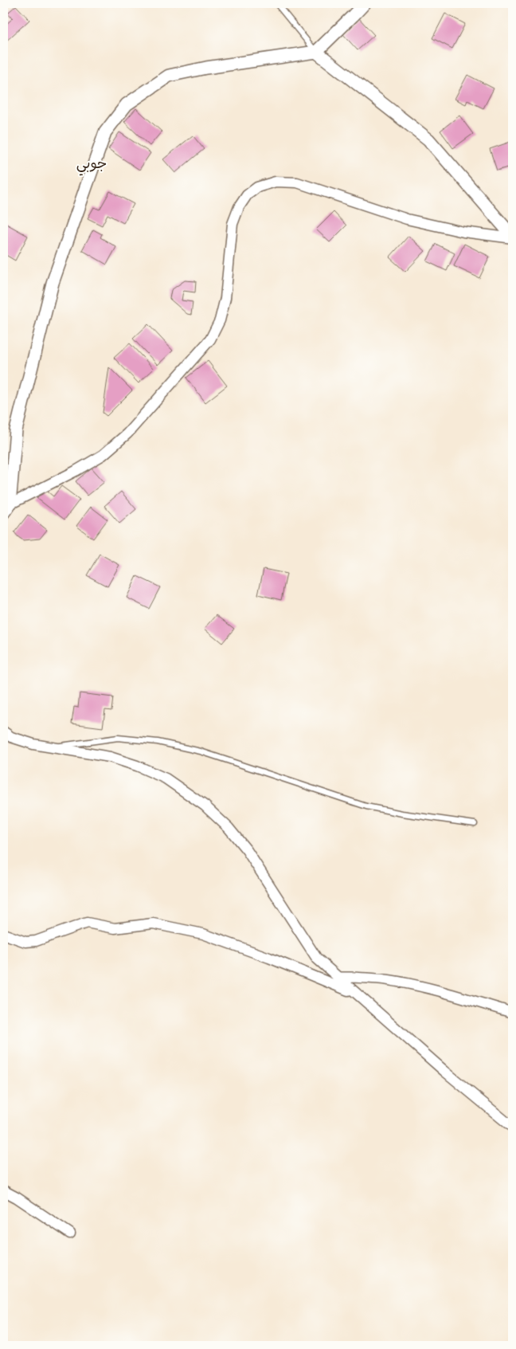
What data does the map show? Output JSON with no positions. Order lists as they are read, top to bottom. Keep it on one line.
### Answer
{"districts":["جوبي"]}
